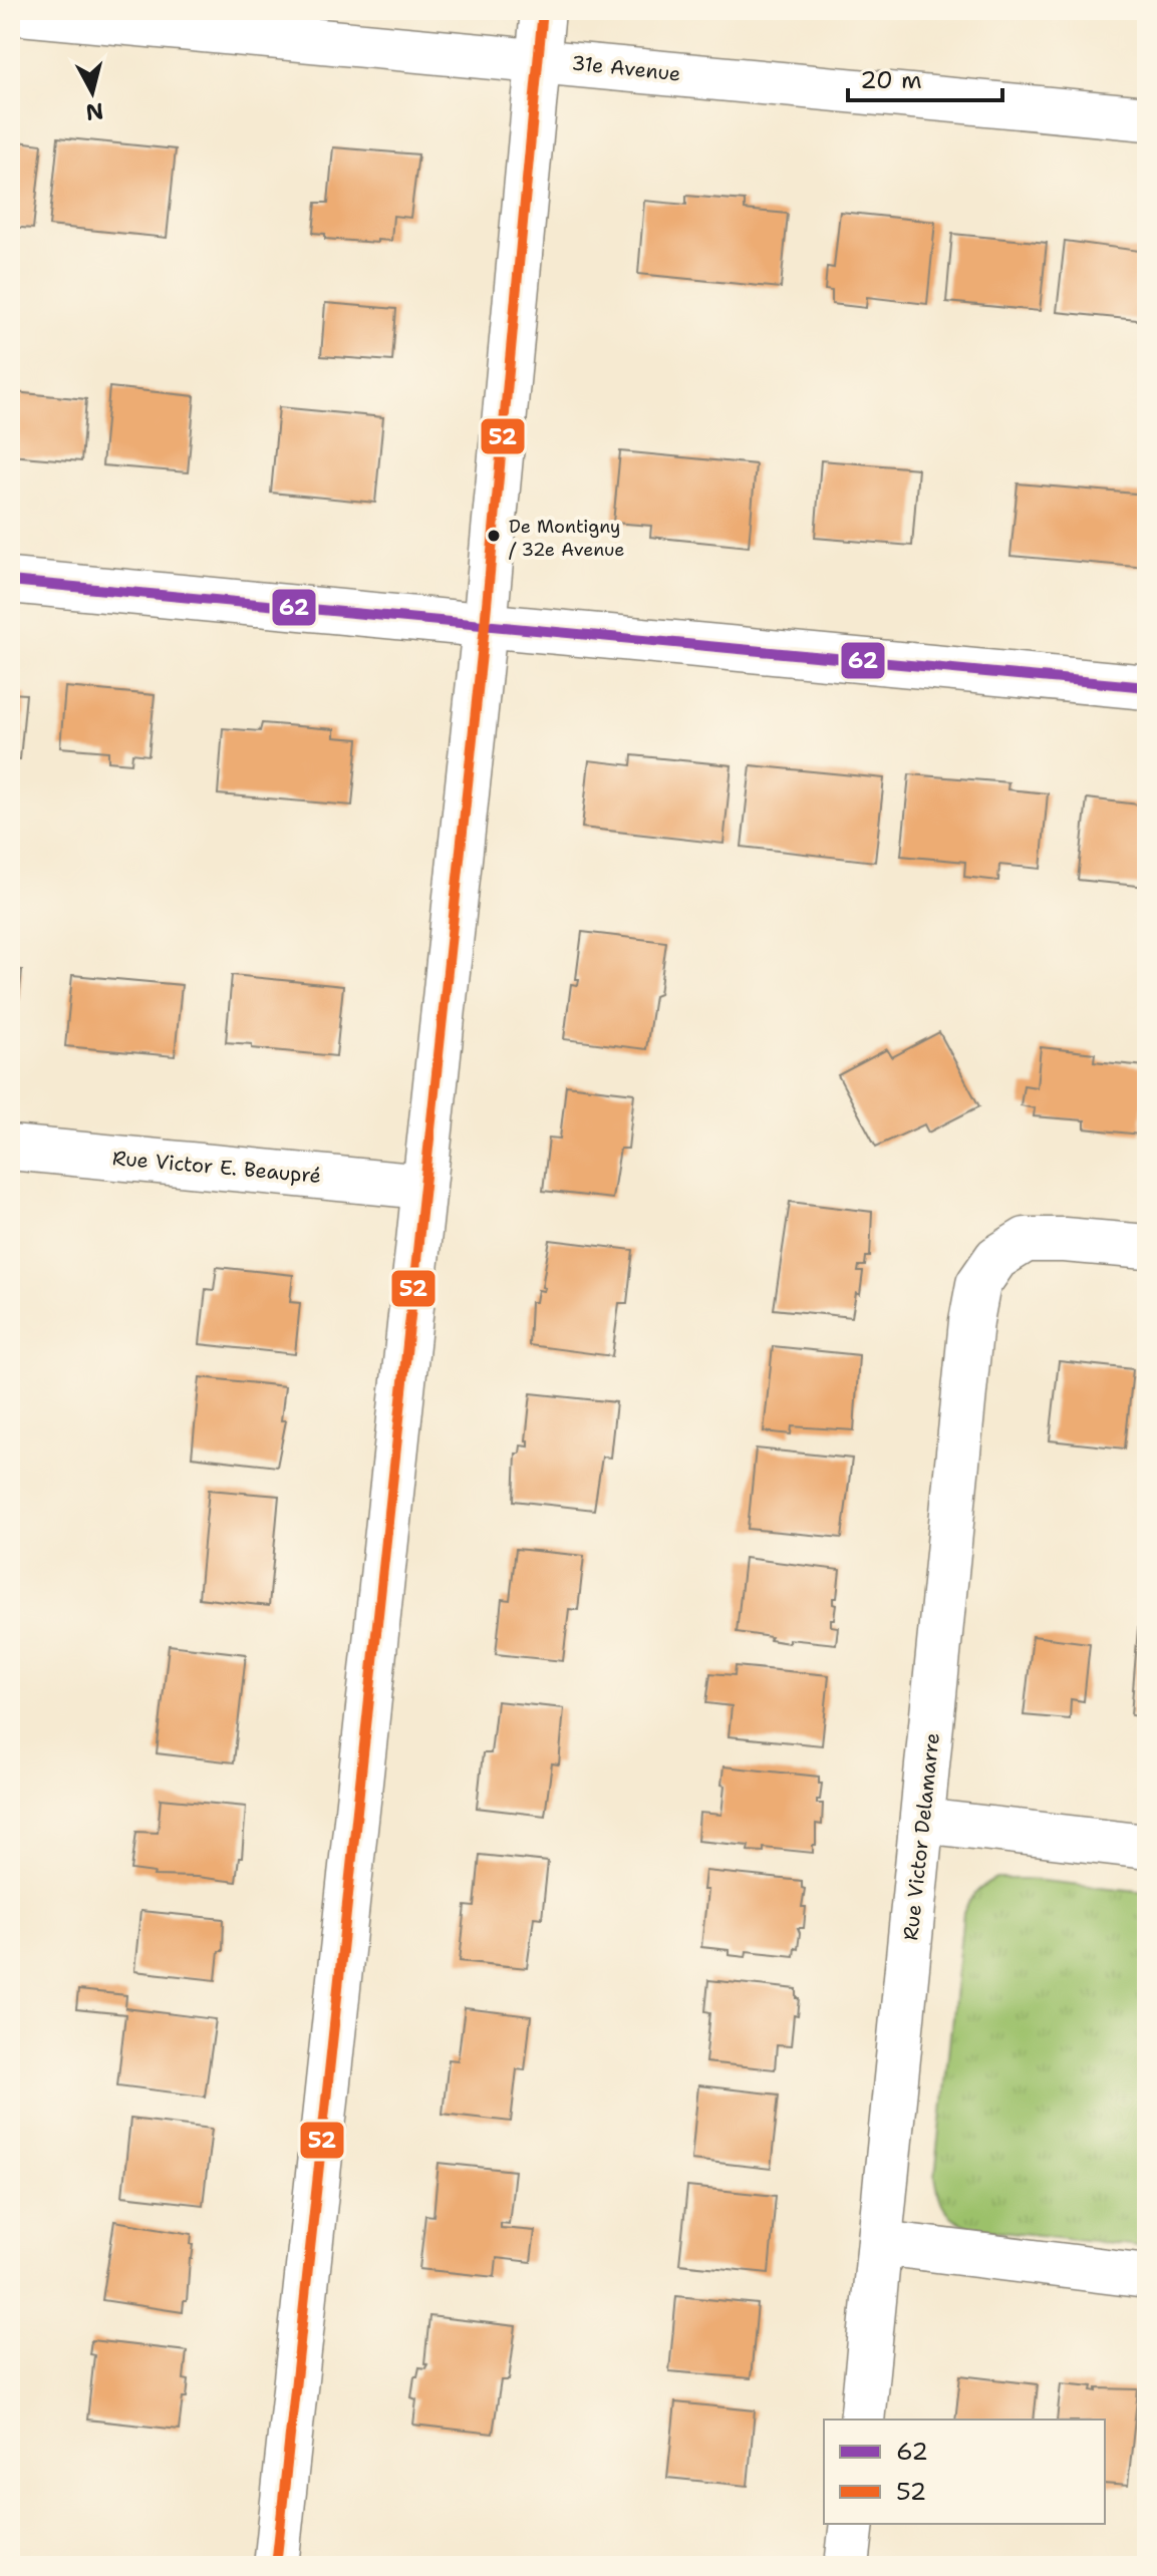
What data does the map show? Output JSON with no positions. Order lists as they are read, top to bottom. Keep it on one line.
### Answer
{"streets":{"street":["31e Avenue","Rue Victor E. Beaupré","Rue Victor Delamarre"]},"places":["De Montigny / 32e Avenue"],"lines":["transit line 52","transit line 62"],"legend":["62","52"],"scale_bar":"20 m","north":"bottom"}
